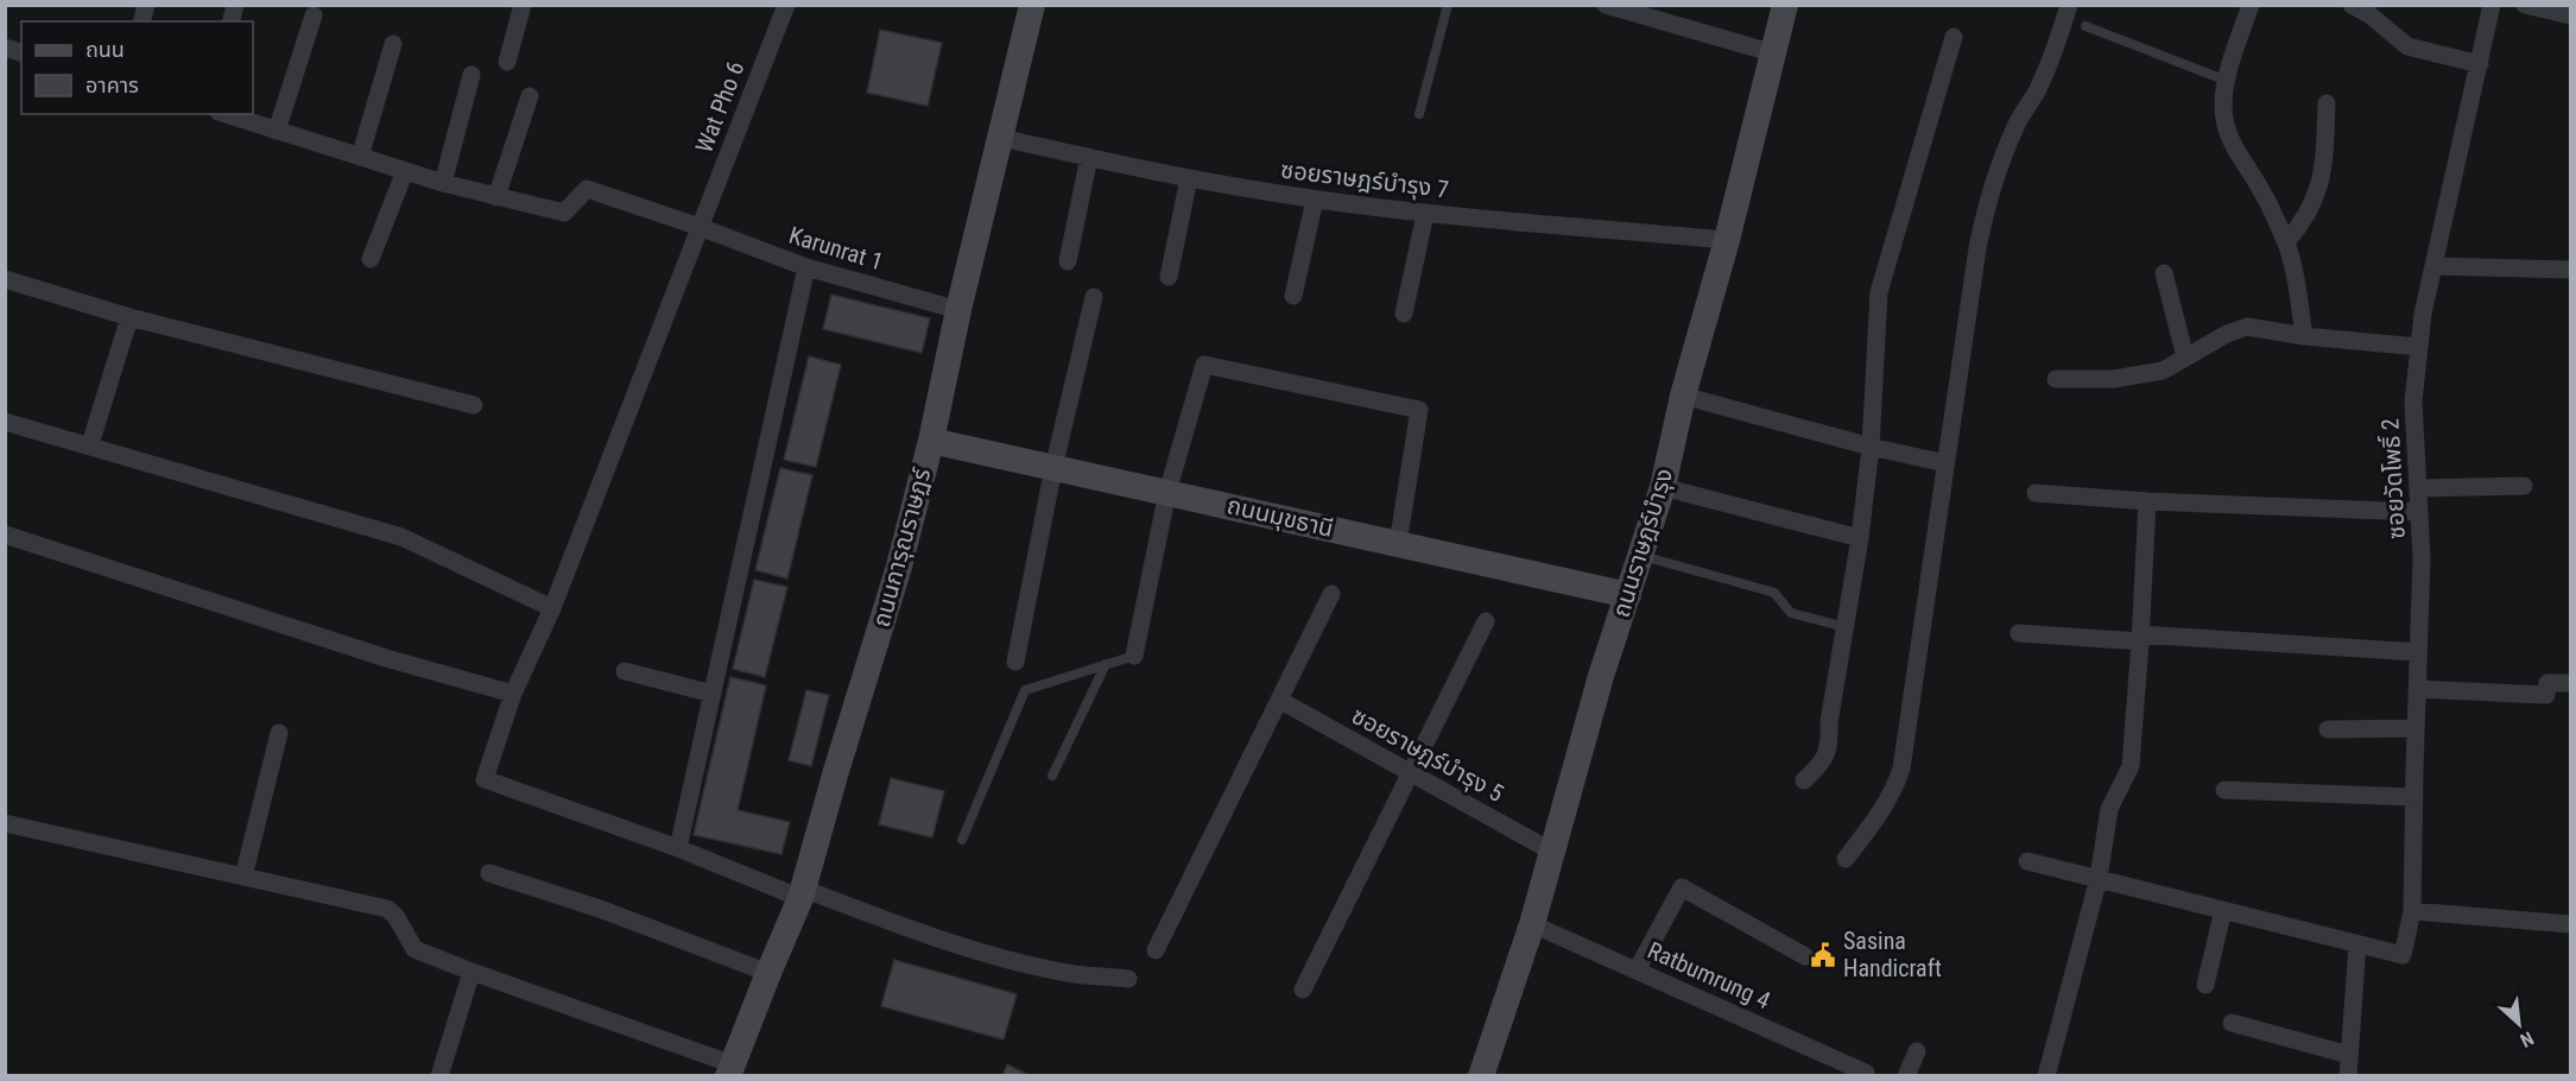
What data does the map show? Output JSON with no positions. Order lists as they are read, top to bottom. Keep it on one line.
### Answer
{"streets":{"street":["Wat Pho 6","ซอยราษฎร์บำรุง 7","Karunrat 1","ซอยวัดโพธิ์ 2","ถนนมุขธานี","ถนนราษฎร์บำรุง","ถนนการุณราษฏร์","ซอยราษฎร์บำรุง 5","Ratbumrung 4"]},"crossings":[["Wat Pho 6","Karunrat 1"],["ซอยราษฎร์บำรุง 7","ถนนราษฎร์บำรุง"],["ซอยราษฎร์บำรุง 7","ถนนการุณราษฏร์"],["Karunrat 1","ถนนการุณราษฏร์"],["ถนนมุขธานี","ถนนราษฎร์บำรุง"],["ถนนมุขธานี","ถนนการุณราษฏร์"],["ถนนราษฎร์บำรุง","ซอยราษฎร์บำรุง 5"],["ถนนราษฎร์บำรุง","Ratbumrung 4"]],"places":{"public building":["Sasina Handicraft"]},"legend":["ถนน","อาคาร"],"north":"bottom right"}
